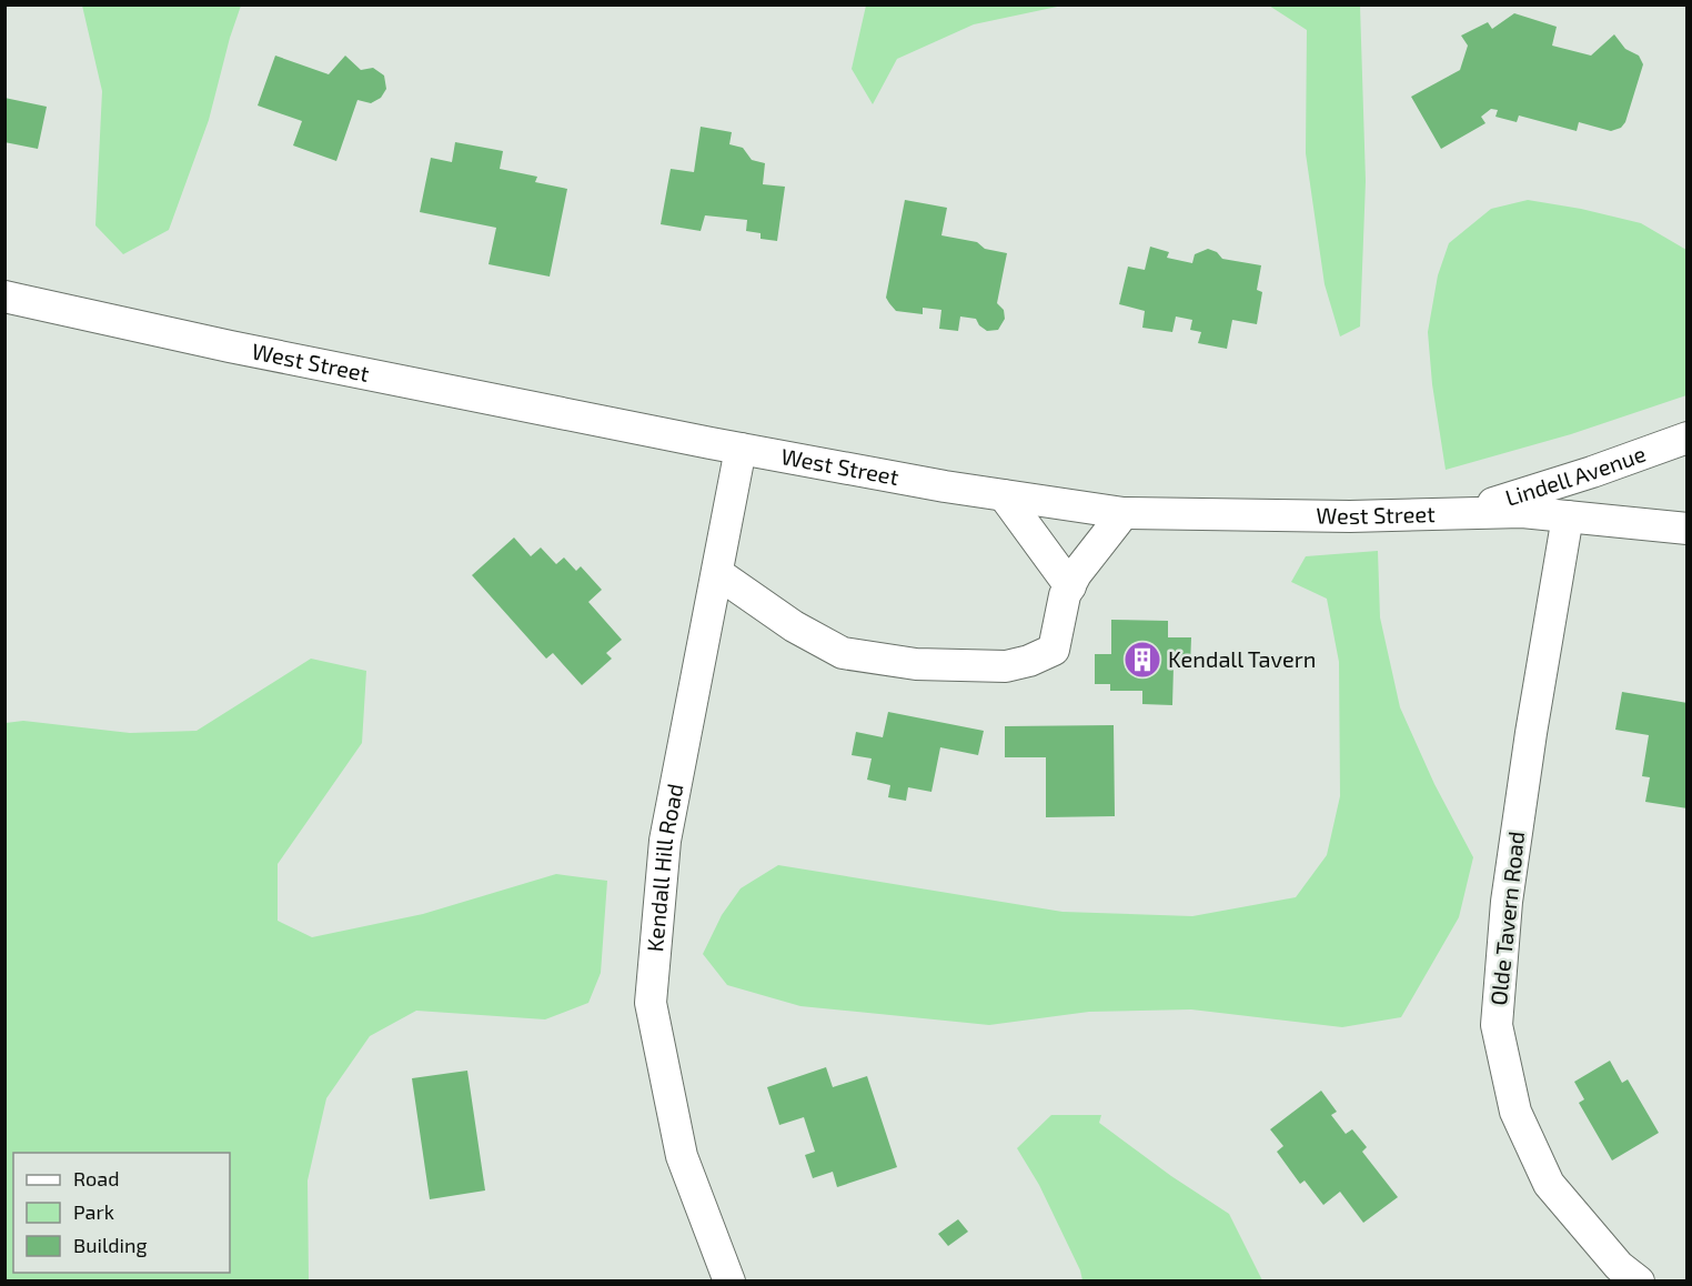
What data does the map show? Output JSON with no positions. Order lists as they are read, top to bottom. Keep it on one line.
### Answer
{"streets":{"street":["West Street","Lindell Avenue","Kendall Hill Road","Olde Tavern Road"]},"crossings":[["West Street","Lindell Avenue"],["West Street","Kendall Hill Road"],["West Street","Olde Tavern Road"]],"places":{"building":["Kendall Tavern"]},"legend":["Road","Park","Building"]}
